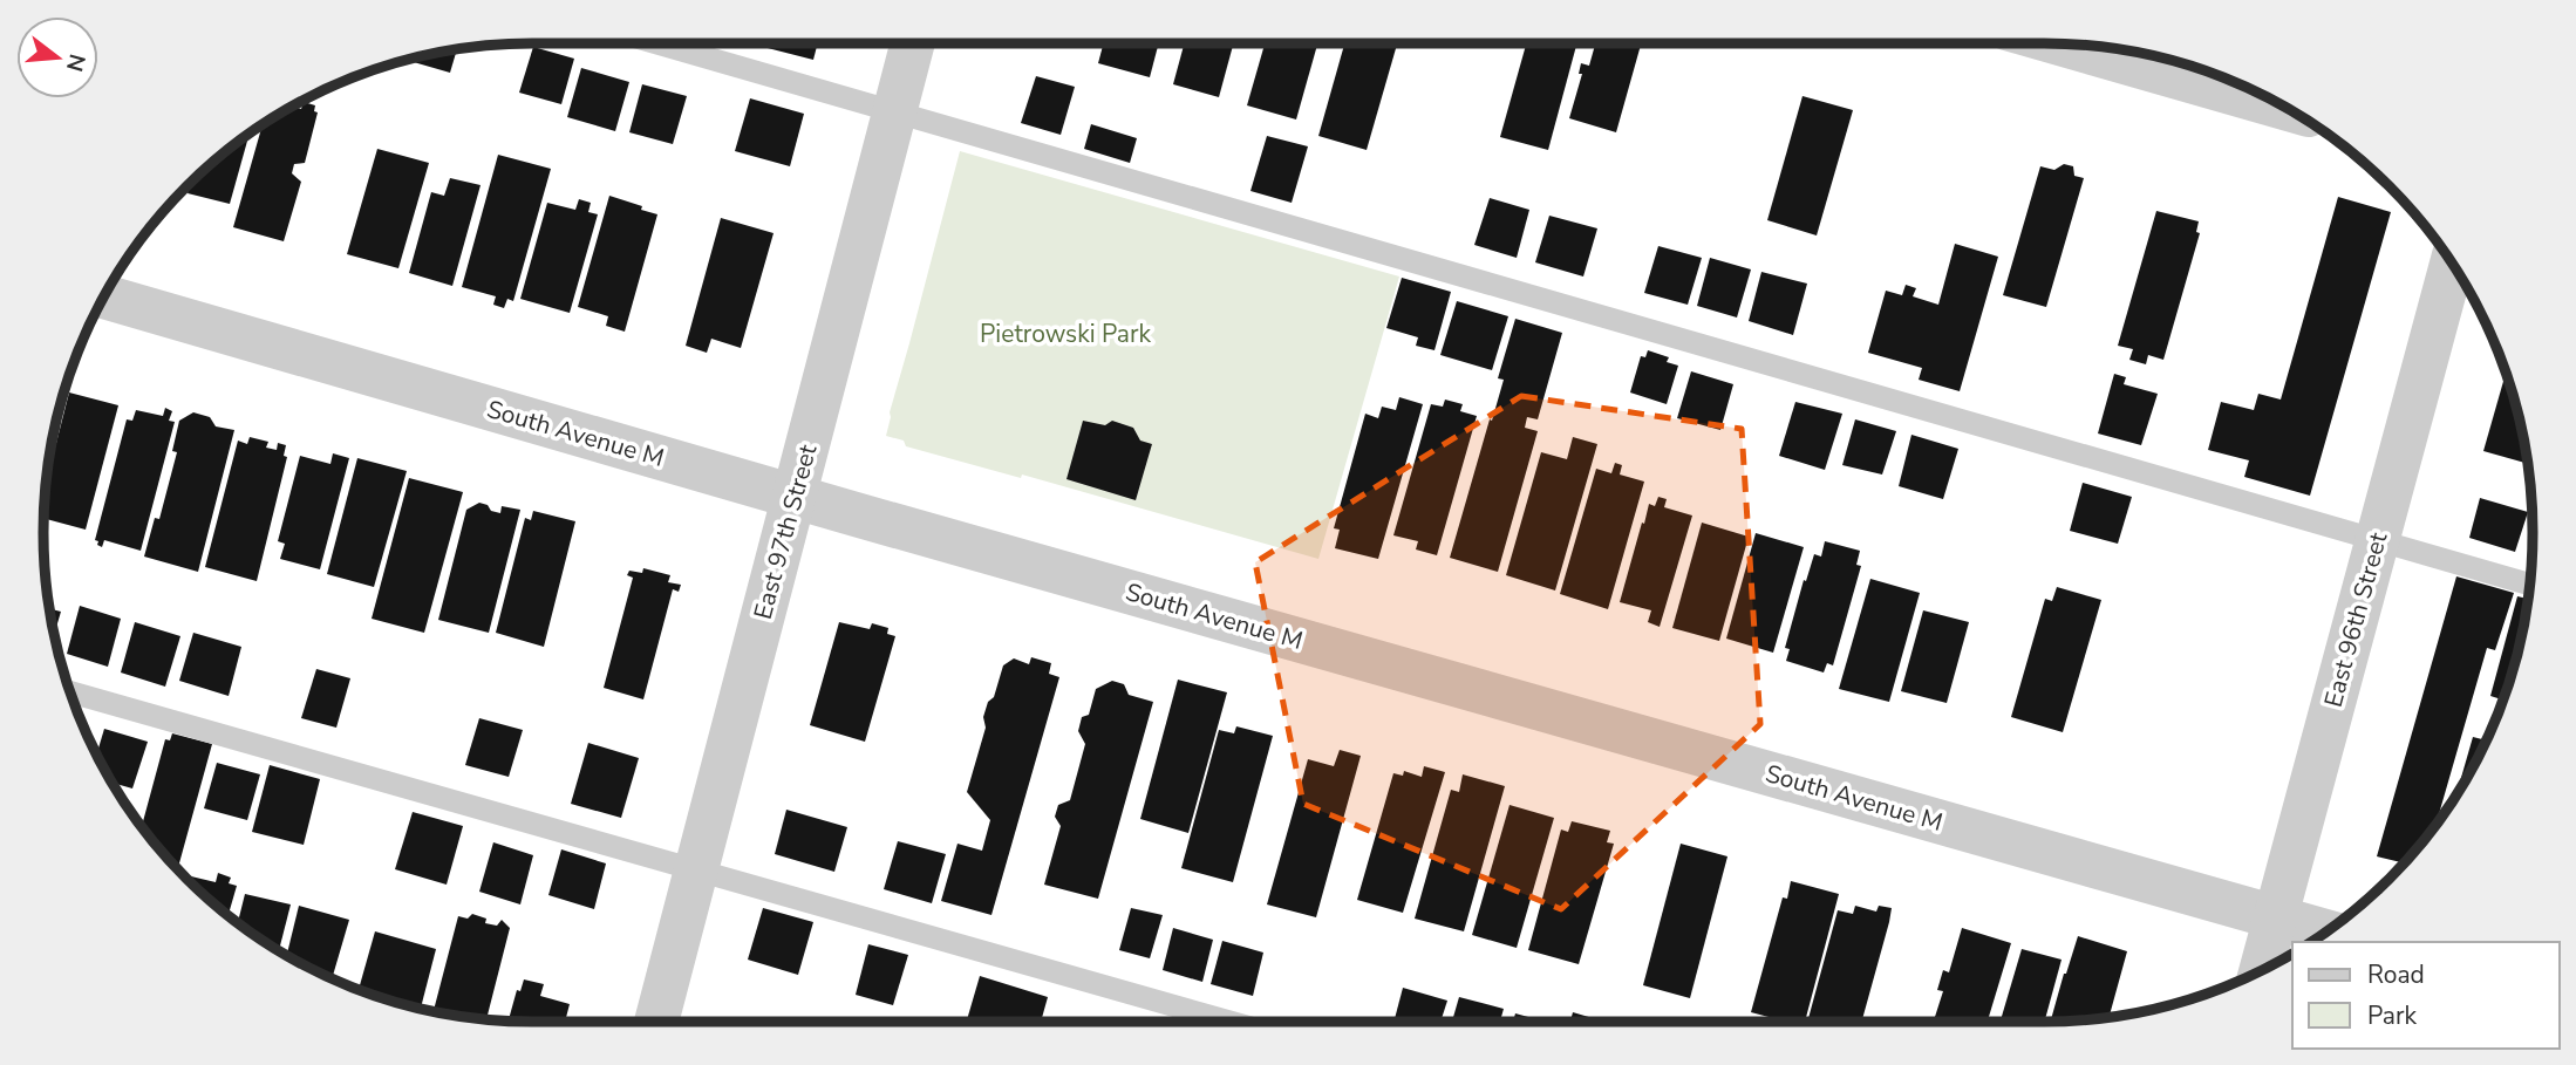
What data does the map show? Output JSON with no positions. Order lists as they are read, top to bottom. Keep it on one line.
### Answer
{"streets":{"street":["South Avenue M","East 97th Street","East 96th Street"]},"crossings":[["South Avenue M","East 97th Street"],["South Avenue M","East 96th Street"]],"parks":["Pietrowski Park"],"legend":["Road","Park"],"north":"right"}
